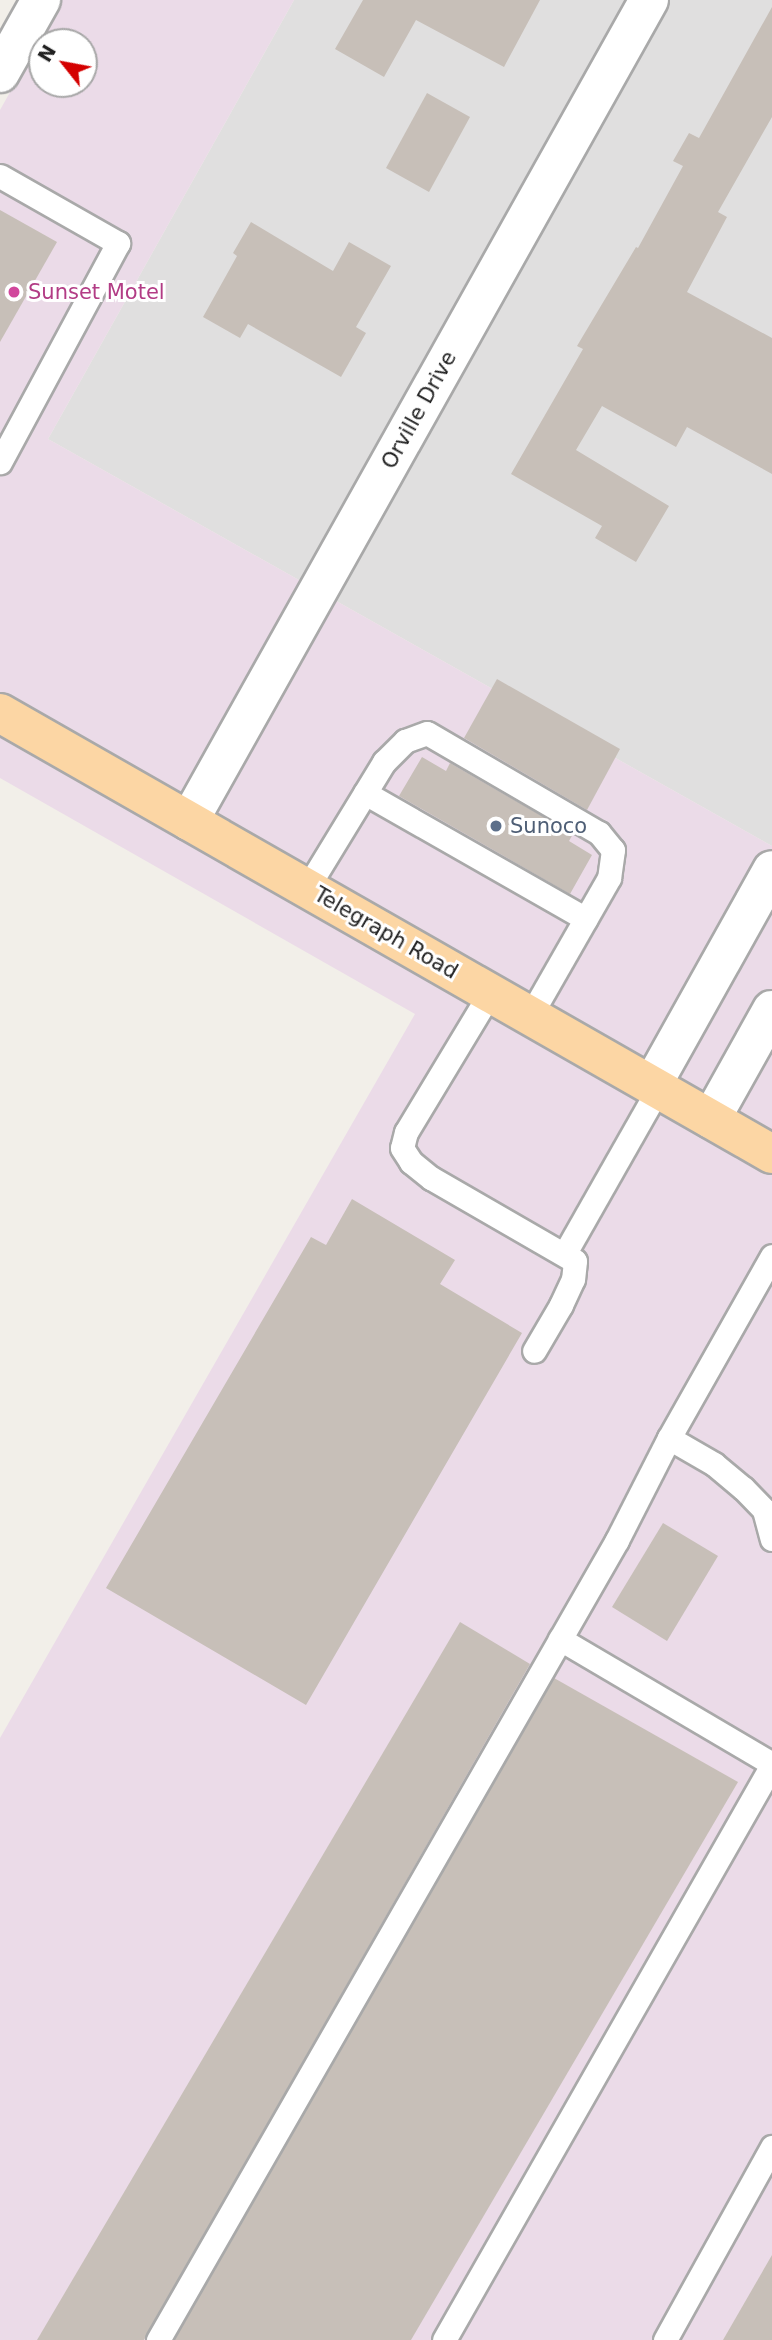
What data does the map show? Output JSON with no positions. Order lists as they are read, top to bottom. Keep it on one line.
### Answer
{"streets":{"main road":["Telegraph Road"],"street":["Orville Drive"]},"crossings":[["Orville Drive","Telegraph Road"]],"places":["Sunset Motel","Sunoco"],"north":"top left"}
